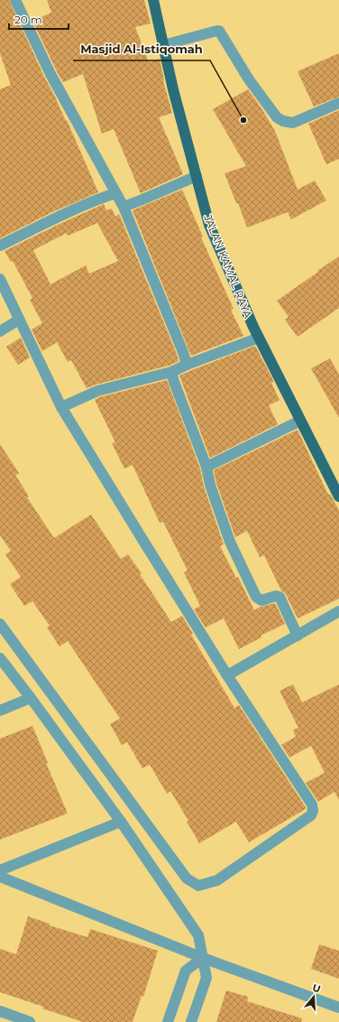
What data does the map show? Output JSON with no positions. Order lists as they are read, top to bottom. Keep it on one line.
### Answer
{"streets":{"main road":["JALAN KAMAL RAYA"]},"places":["Masjid Al-Istiqomah"],"scale_bar":"20 m","north":"top"}
